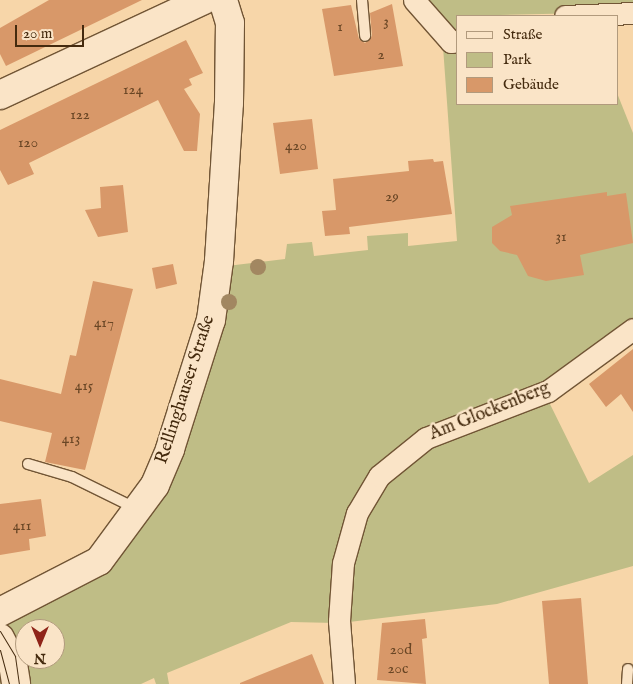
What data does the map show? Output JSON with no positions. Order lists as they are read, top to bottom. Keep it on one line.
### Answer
{"streets":{"main road":["Rellinghauser Straße"],"street":["Am Glockenberg"]},"house_numbers":["3","1","2","124","122","120","420","29","31","417","415","413","411","20d","20c"],"legend":["Straße","Park","Gebäude"],"scale_bar":"20 m","north":"bottom"}
